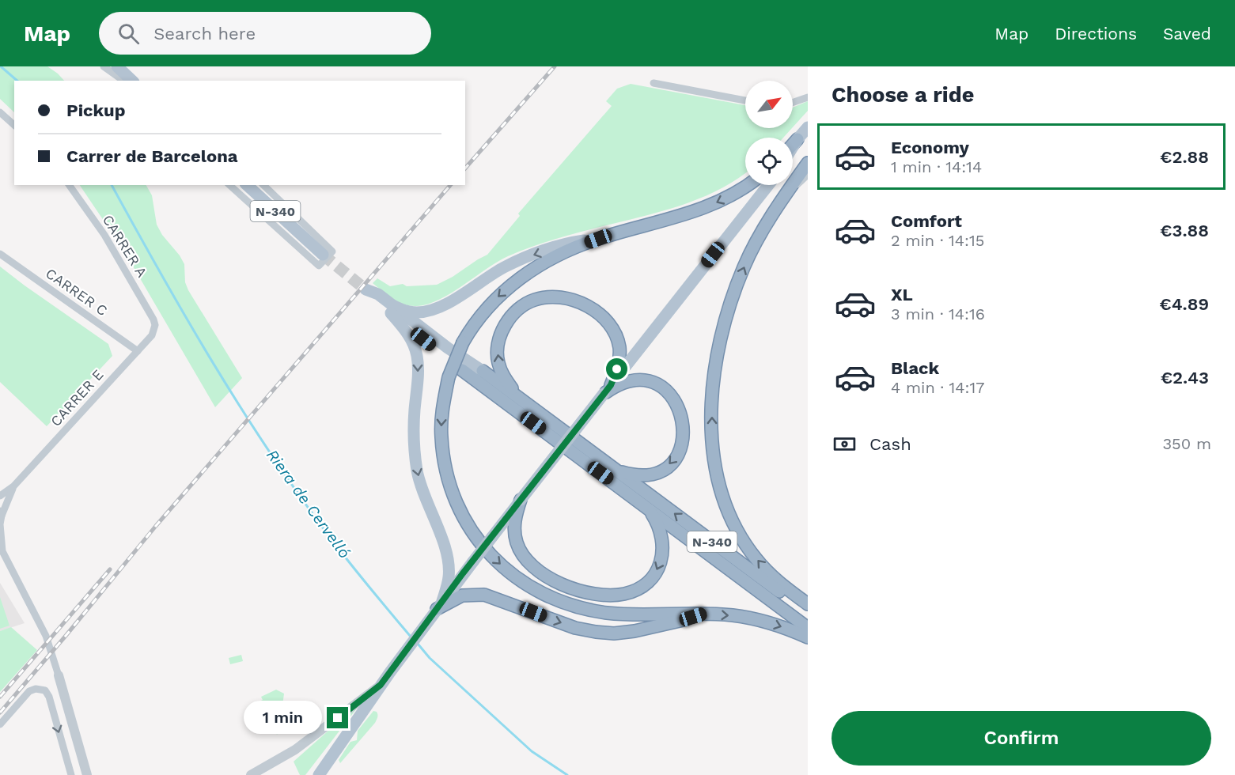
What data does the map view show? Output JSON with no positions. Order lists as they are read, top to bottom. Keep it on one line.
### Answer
{"streets":{"highway":["N-340"],"street":["CARRER A","CARRER C","CARRER E"]},"crossings":[["CARRER A","CARRER E"],["CARRER C","CARRER E"]],"water":["Riera de Cervelló"],"north":"top right","page":{"header":"Map","search":"Search here","nav":["Map","Directions","Saved"],"heading":"Choose a ride","banner":["Pickup","Carrer de Barcelona"],"list":[{"name":"Economy","note":"1 min · 14:14","value":"€2.88"},{"name":"Comfort","note":"2 min · 14:15","value":"€3.88"},{"name":"XL","note":"3 min · 14:16","value":"€4.89"},{"name":"Black","note":"4 min · 14:17","value":"€2.43"}],"pay":["Cash","350 m"],"bubble":"1 min","buttons":"Confirm"}}
